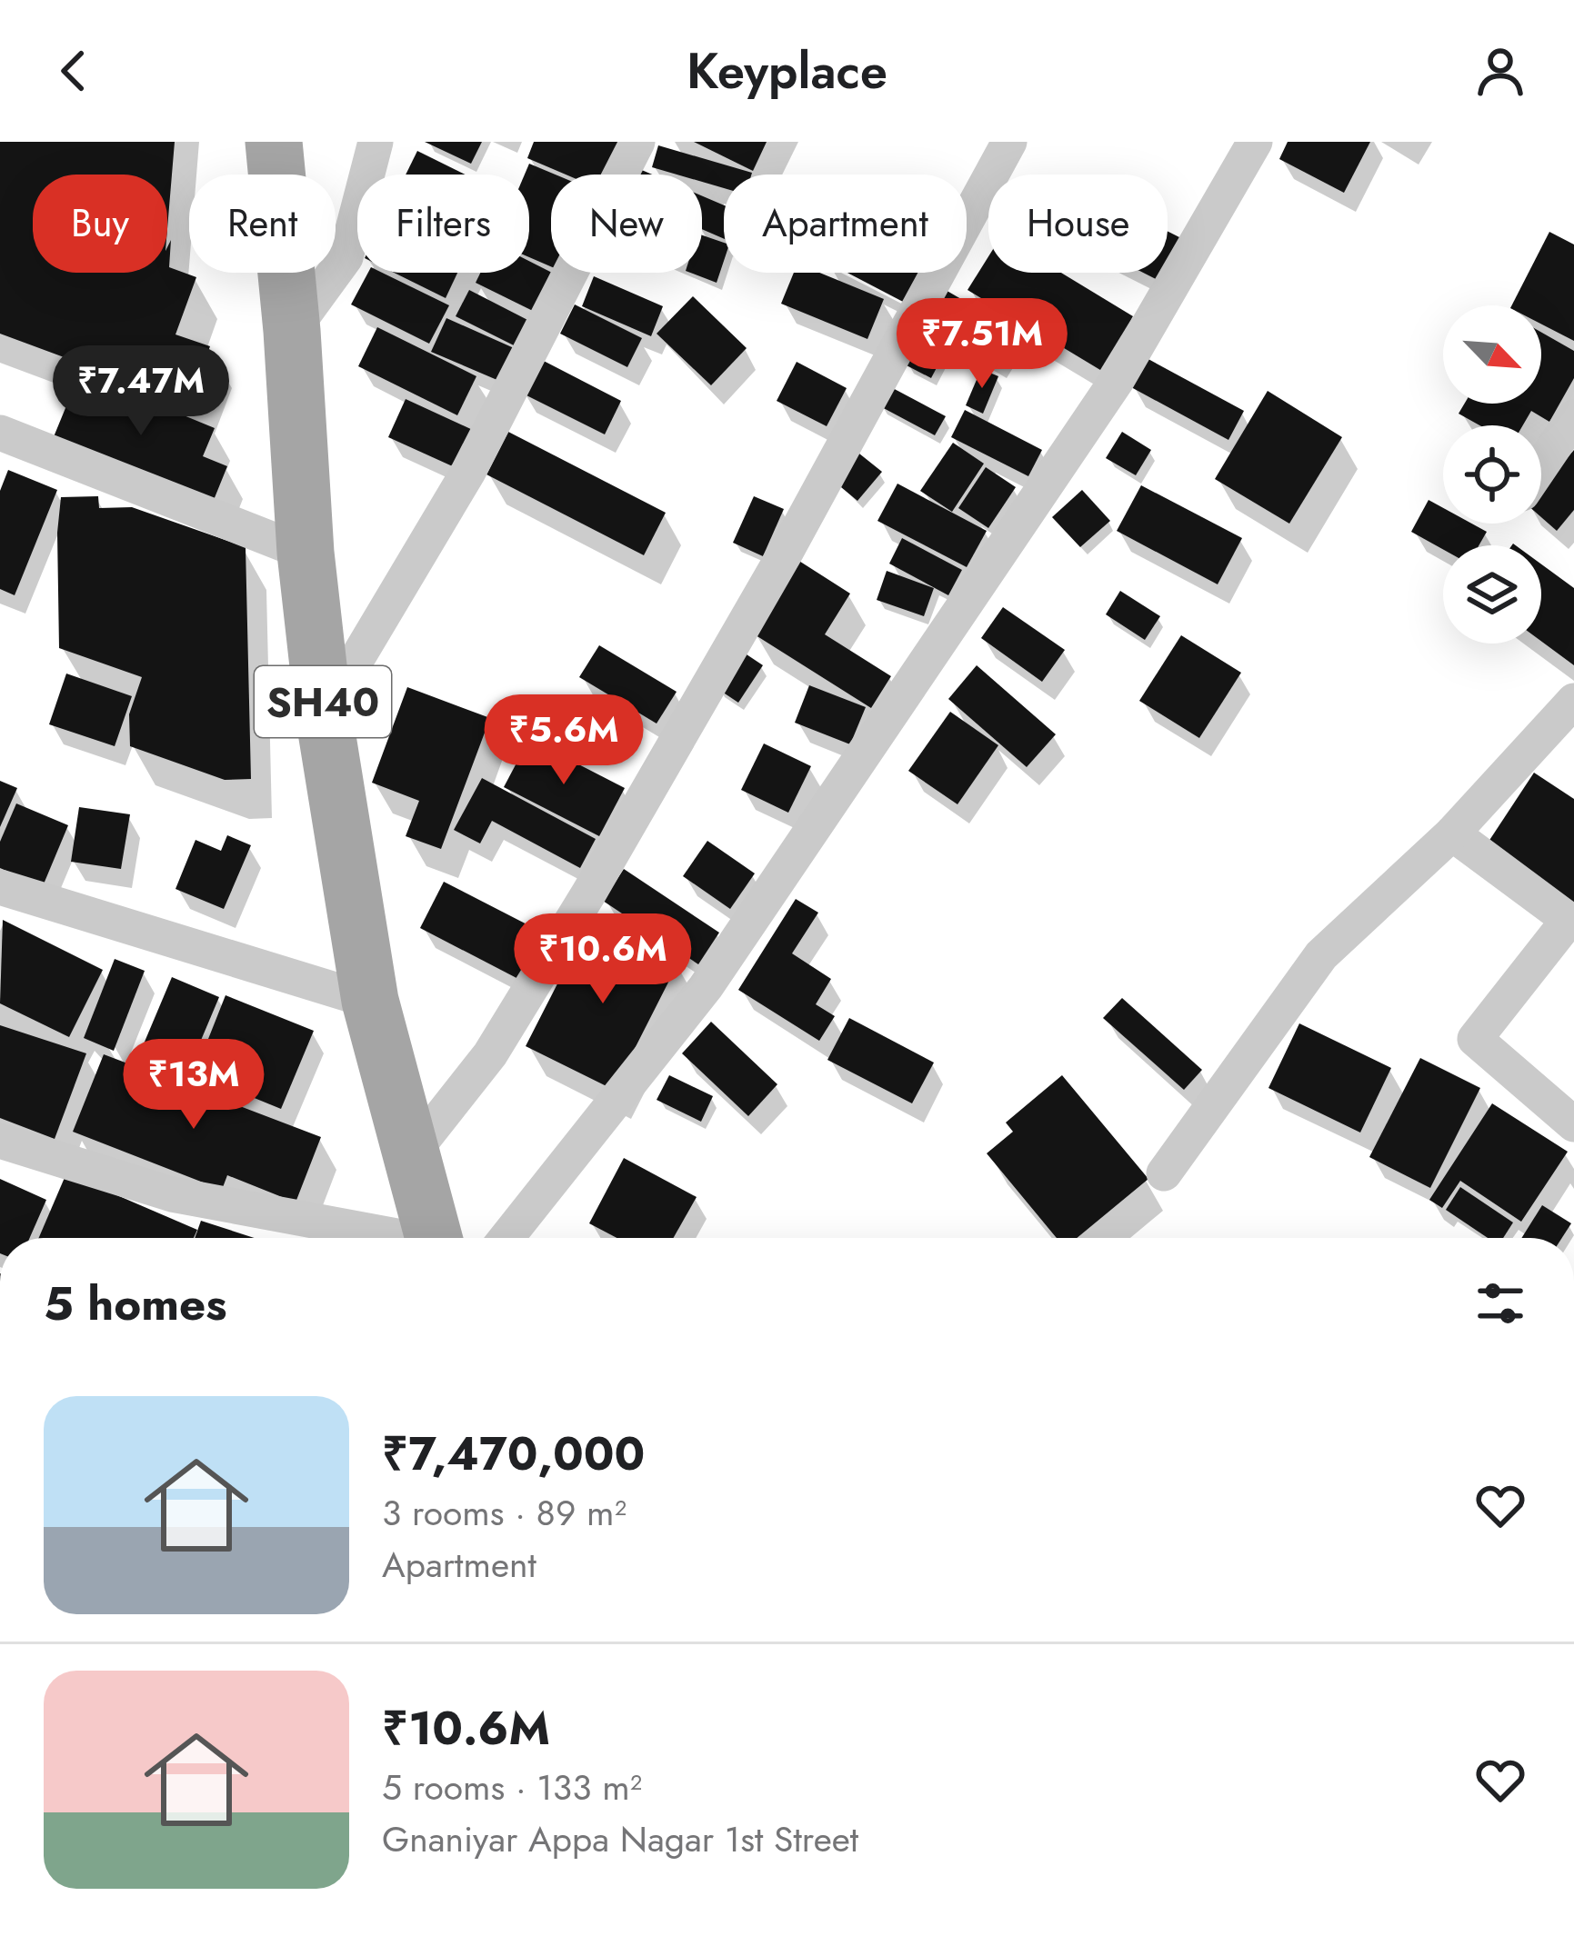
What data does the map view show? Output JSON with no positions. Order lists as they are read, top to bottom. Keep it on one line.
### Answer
{"streets":{"main road":["SH40"]},"north":"bottom right","page":{"header":"Keyplace","chip":["Buy","Rent","Filters","New","Apartment","House"],"price":["₹7.51M","₹7.47M","₹5.6M","₹10.6M","₹13M"],"heading":"5 homes","list":[{"name":"₹7,470,000","note":"3 rooms · 89 m² · Apartment"},{"name":"₹10.6M","note":"5 rooms · 133 m² · Gnaniyar Appa Nagar 1st Street"}]}}
